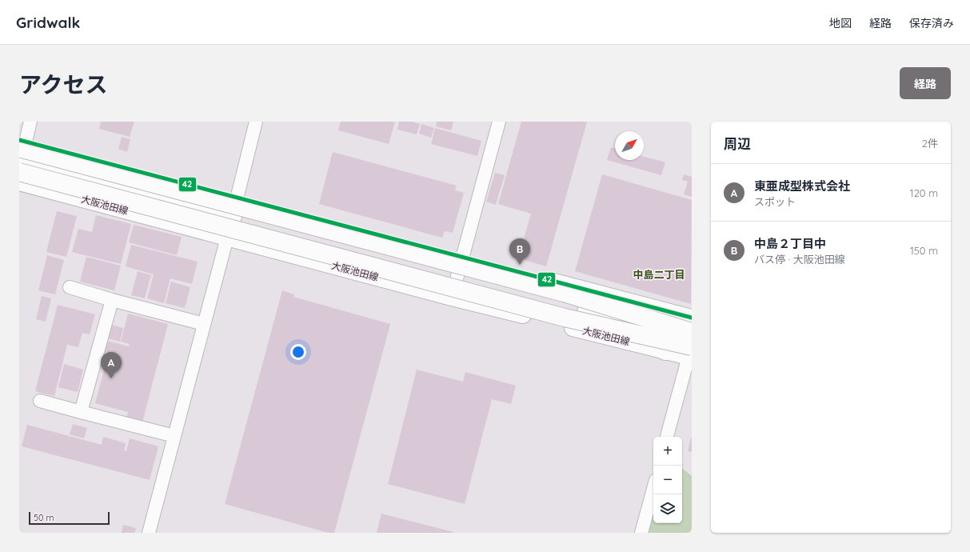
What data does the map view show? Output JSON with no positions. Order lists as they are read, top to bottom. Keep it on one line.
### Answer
{"streets":{"main road":["大阪池田線"]},"districts":["中島二丁目"],"lines":["transit line 42"],"scale_bar":"50 m","north":"top right","page":{"header":"Gridwalk","nav":["地図","経路","保存済み"],"title":"アクセス","buttons":"経路","heading":["周辺","2件"],"list":[{"mark":"A","name":"東亜成型株式会社","note":"スポット","value":"120 m"},{"mark":"B","name":"中島２丁目中","note":"バス停 · 大阪池田線","value":"150 m"}],"pins":["B","A"],"map_buttons":["+","−"],"scale":"50 m"}}
